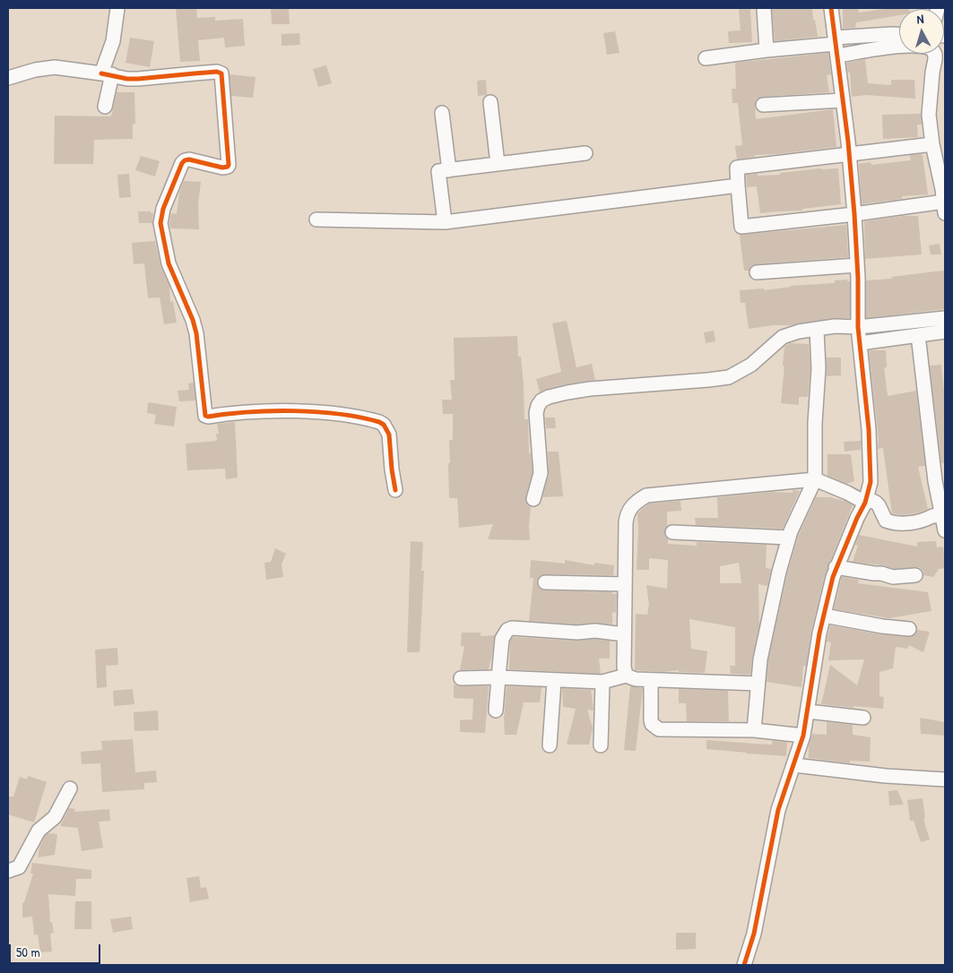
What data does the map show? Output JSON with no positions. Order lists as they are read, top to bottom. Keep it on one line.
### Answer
{"scale_bar":"50 m","north":"top"}
